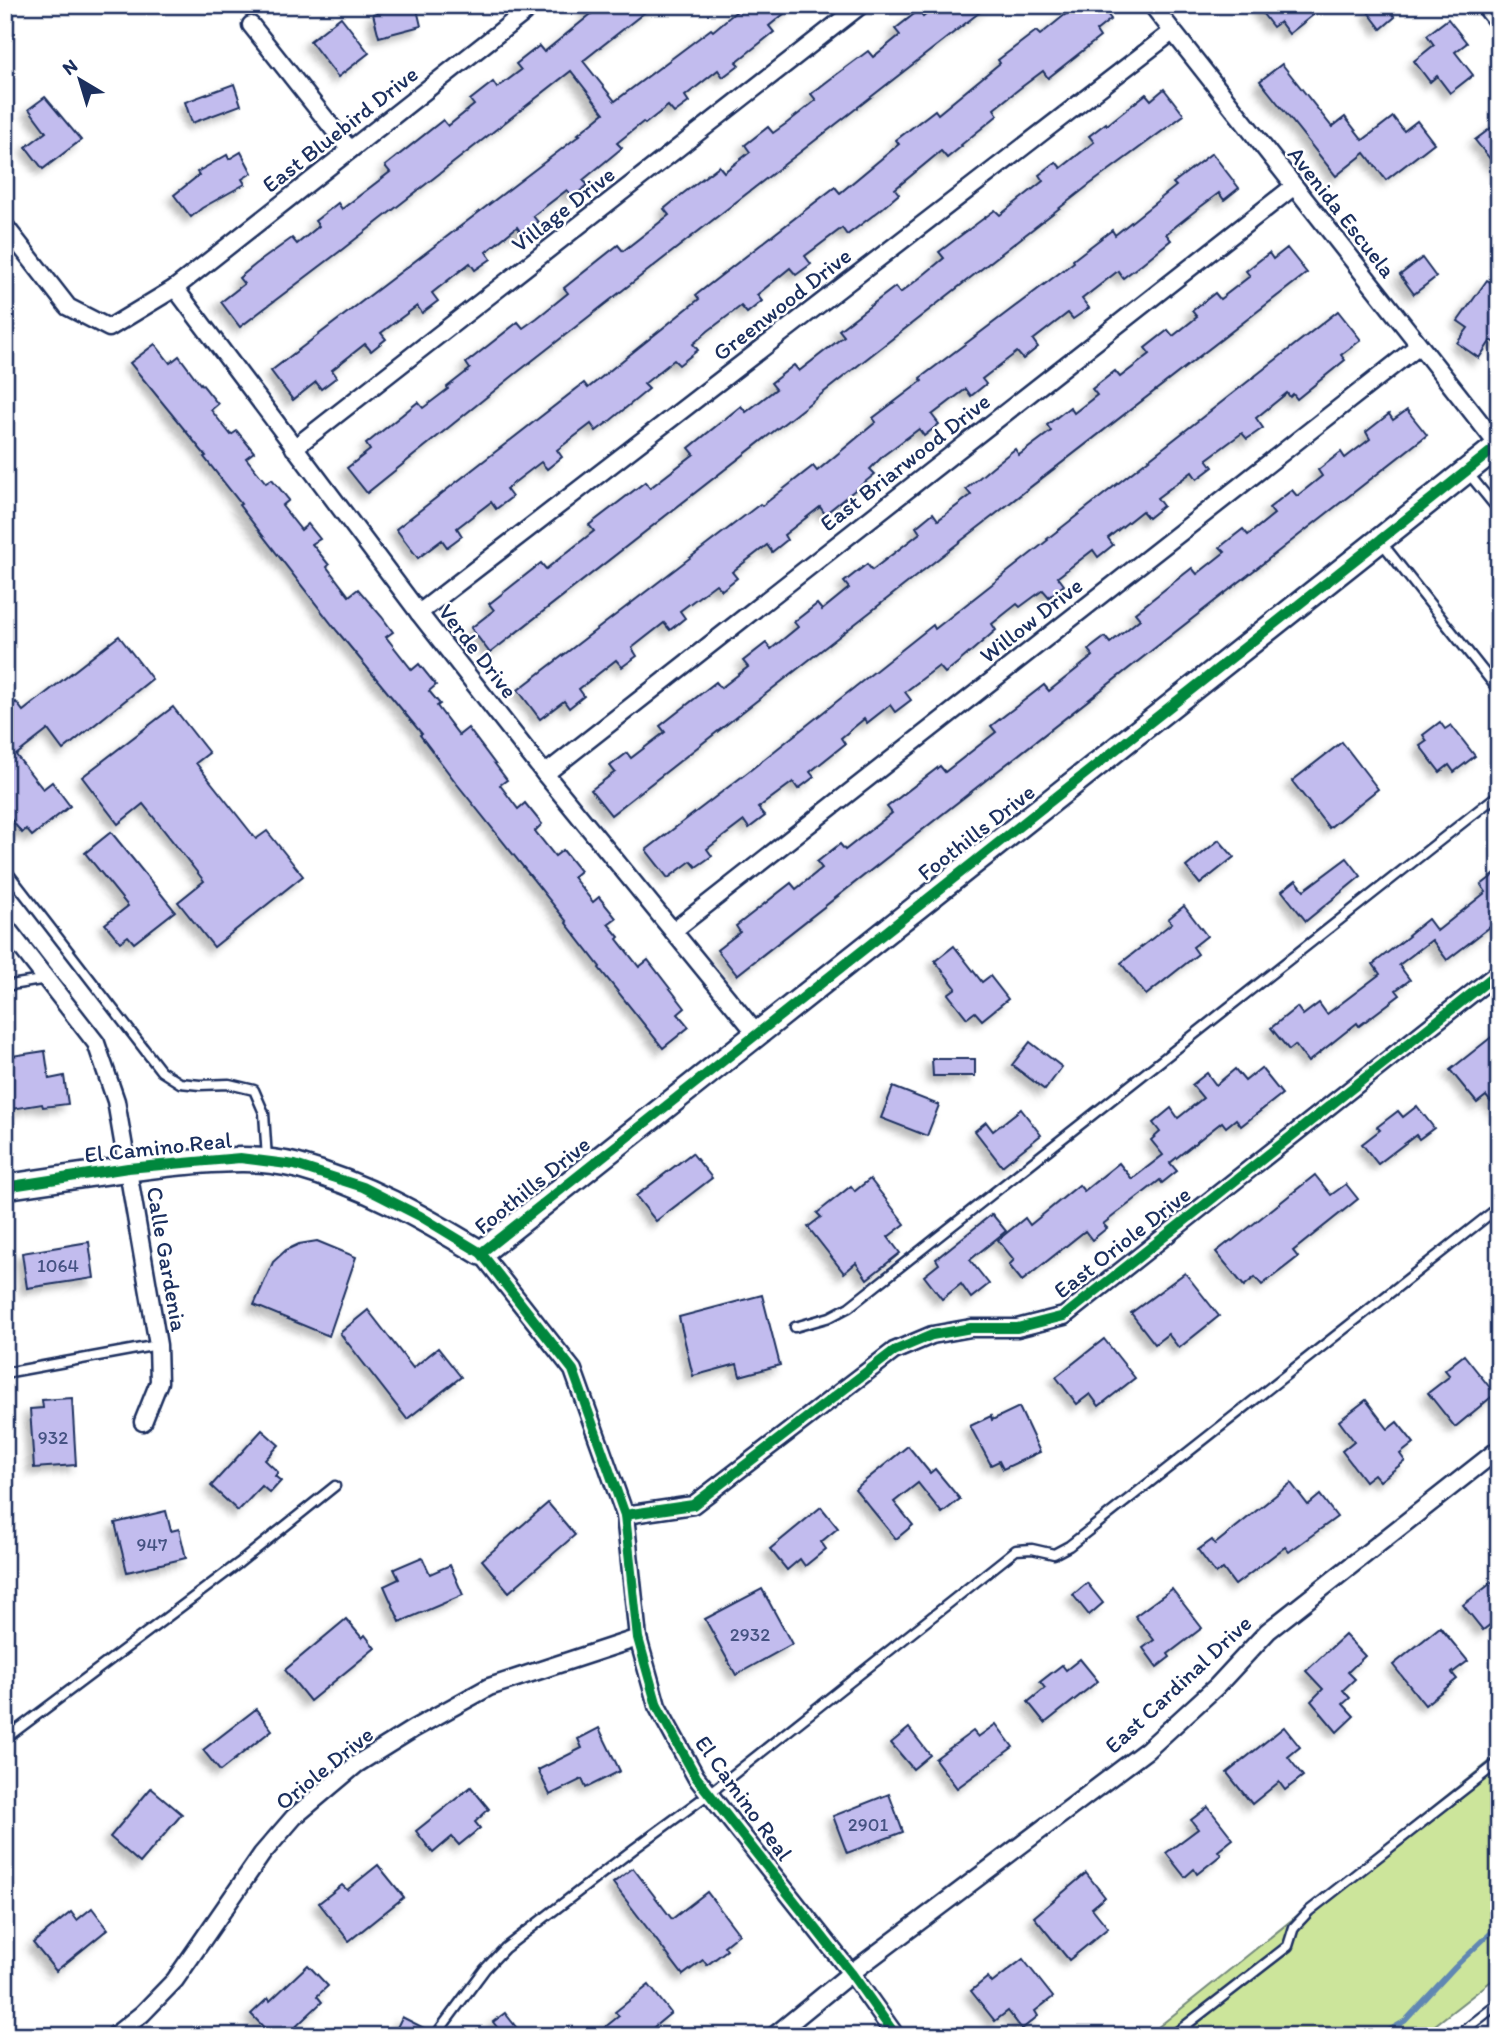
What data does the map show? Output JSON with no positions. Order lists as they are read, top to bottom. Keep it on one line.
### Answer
{"streets":{"street":["East Bluebird Drive","Village Drive","Avenida Escuela","Greenwood Drive","East Briarwood Drive","Willow Drive","Verde Drive","Foothills Drive","El Camino Real","East Oriole Drive","Calle Gardenia","East Cardinal Drive","Oriole Drive"]},"crossings":[["East Bluebird Drive","Verde Drive"],["Village Drive","Verde Drive"],["Avenida Escuela","Greenwood Drive"],["Avenida Escuela","East Briarwood Drive"],["Avenida Escuela","Willow Drive"],["Avenida Escuela","Foothills Drive"],["Greenwood Drive","Verde Drive"],["East Briarwood Drive","Verde Drive"],["Willow Drive","Verde Drive"],["Verde Drive","Foothills Drive"],["Foothills Drive","El Camino Real"],["El Camino Real","East Oriole Drive"],["El Camino Real","Calle Gardenia"],["El Camino Real","East Cardinal Drive"],["El Camino Real","Oriole Drive"]],"house_numbers":["1064","932","947","2932","2901"],"north":"top left"}
